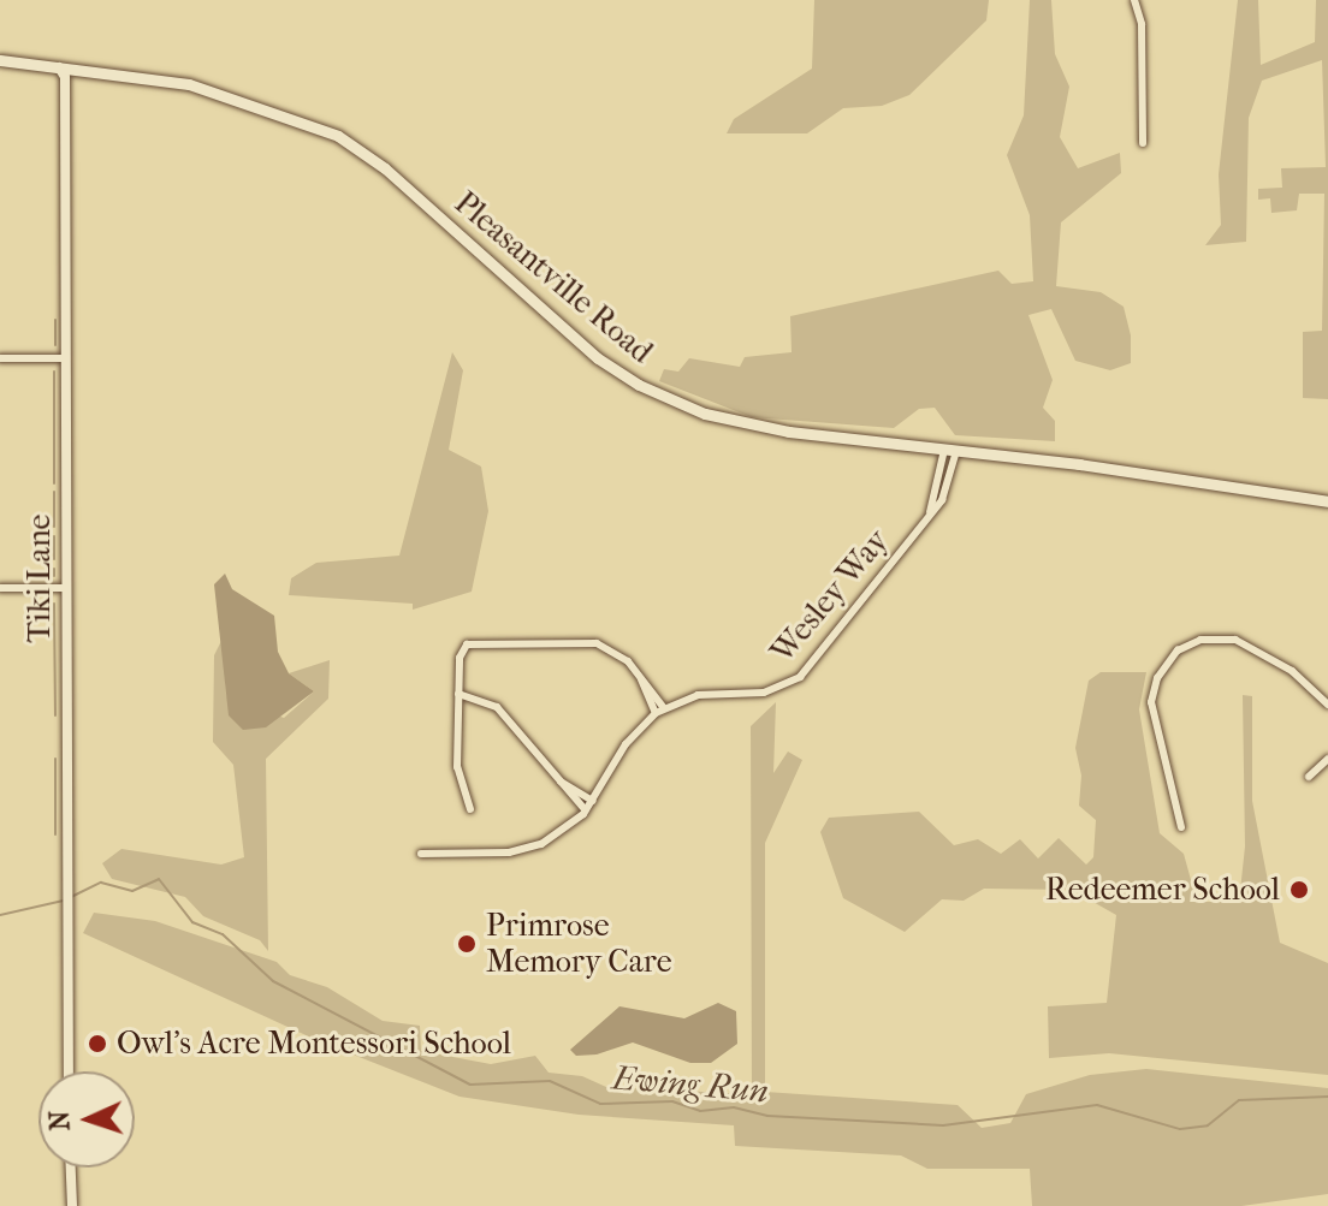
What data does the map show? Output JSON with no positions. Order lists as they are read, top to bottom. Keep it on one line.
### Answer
{"streets":{"main road":["Pleasantville Road"],"street":["Tiki Lane","Wesley Way"]},"crossings":[["Pleasantville Road","Tiki Lane"],["Pleasantville Road","Wesley Way"]],"water":["Ewing Run"],"places":["Redeemer School","Primrose Memory Care","Owl's Acre Montessori School"],"north":"left"}
